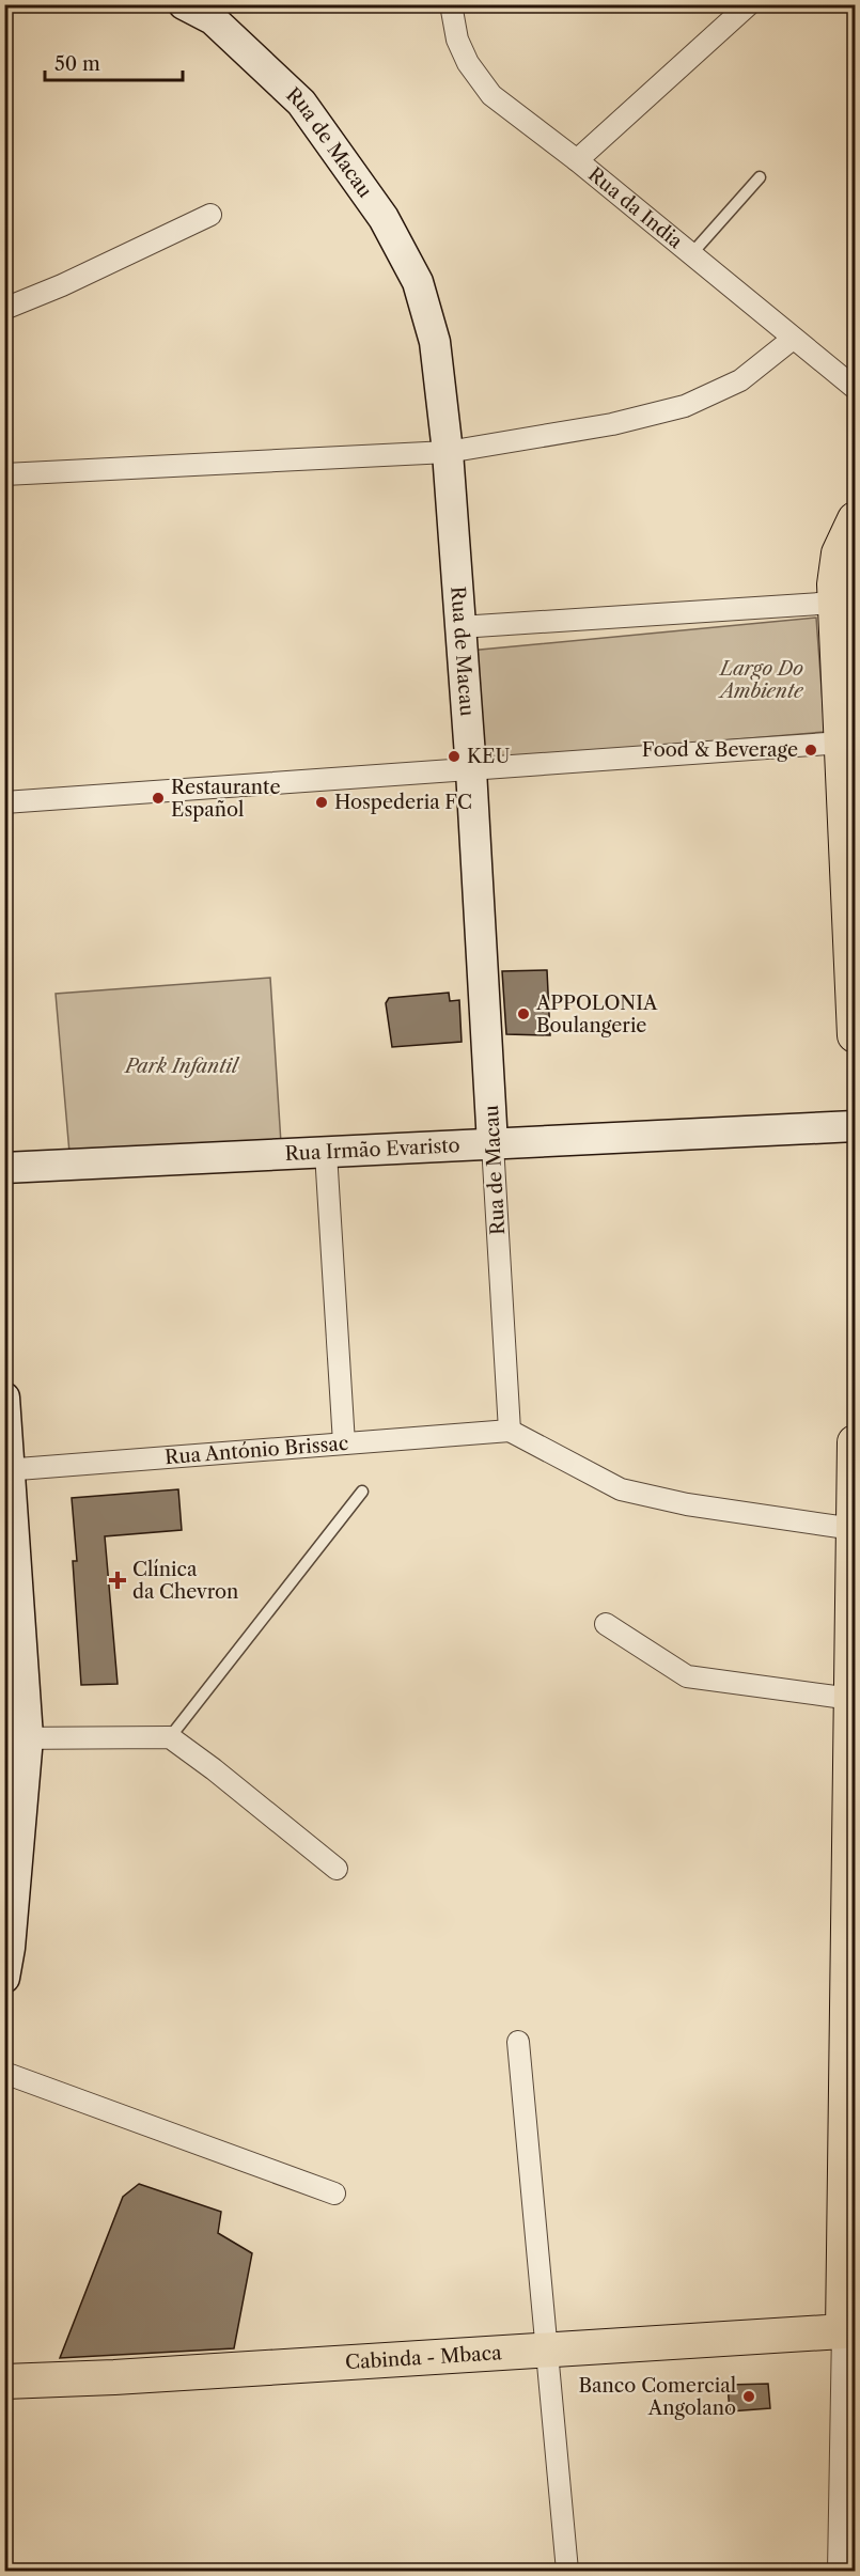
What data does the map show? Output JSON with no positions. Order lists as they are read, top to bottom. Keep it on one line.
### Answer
{"streets":{"main road":["Cabinda - Mbaca"],"street":["Rua de Macau","Rua da India","Rua Irmão Evaristo","Rua António Brissac"]},"crossings":[["Rua de Macau","Rua Irmão Evaristo"],["Rua de Macau","Rua António Brissac"]],"parks":["Largo Do Ambiente","Park Infantil"],"places":{"other":["Food & Beverage","KEU","Restaurante Español","Hospederia FC","APPOLONIA Boulangerie","Banco Comercial Angolano"],"health":["Clínica da Chevron"]},"scale_bar":"50 m"}
